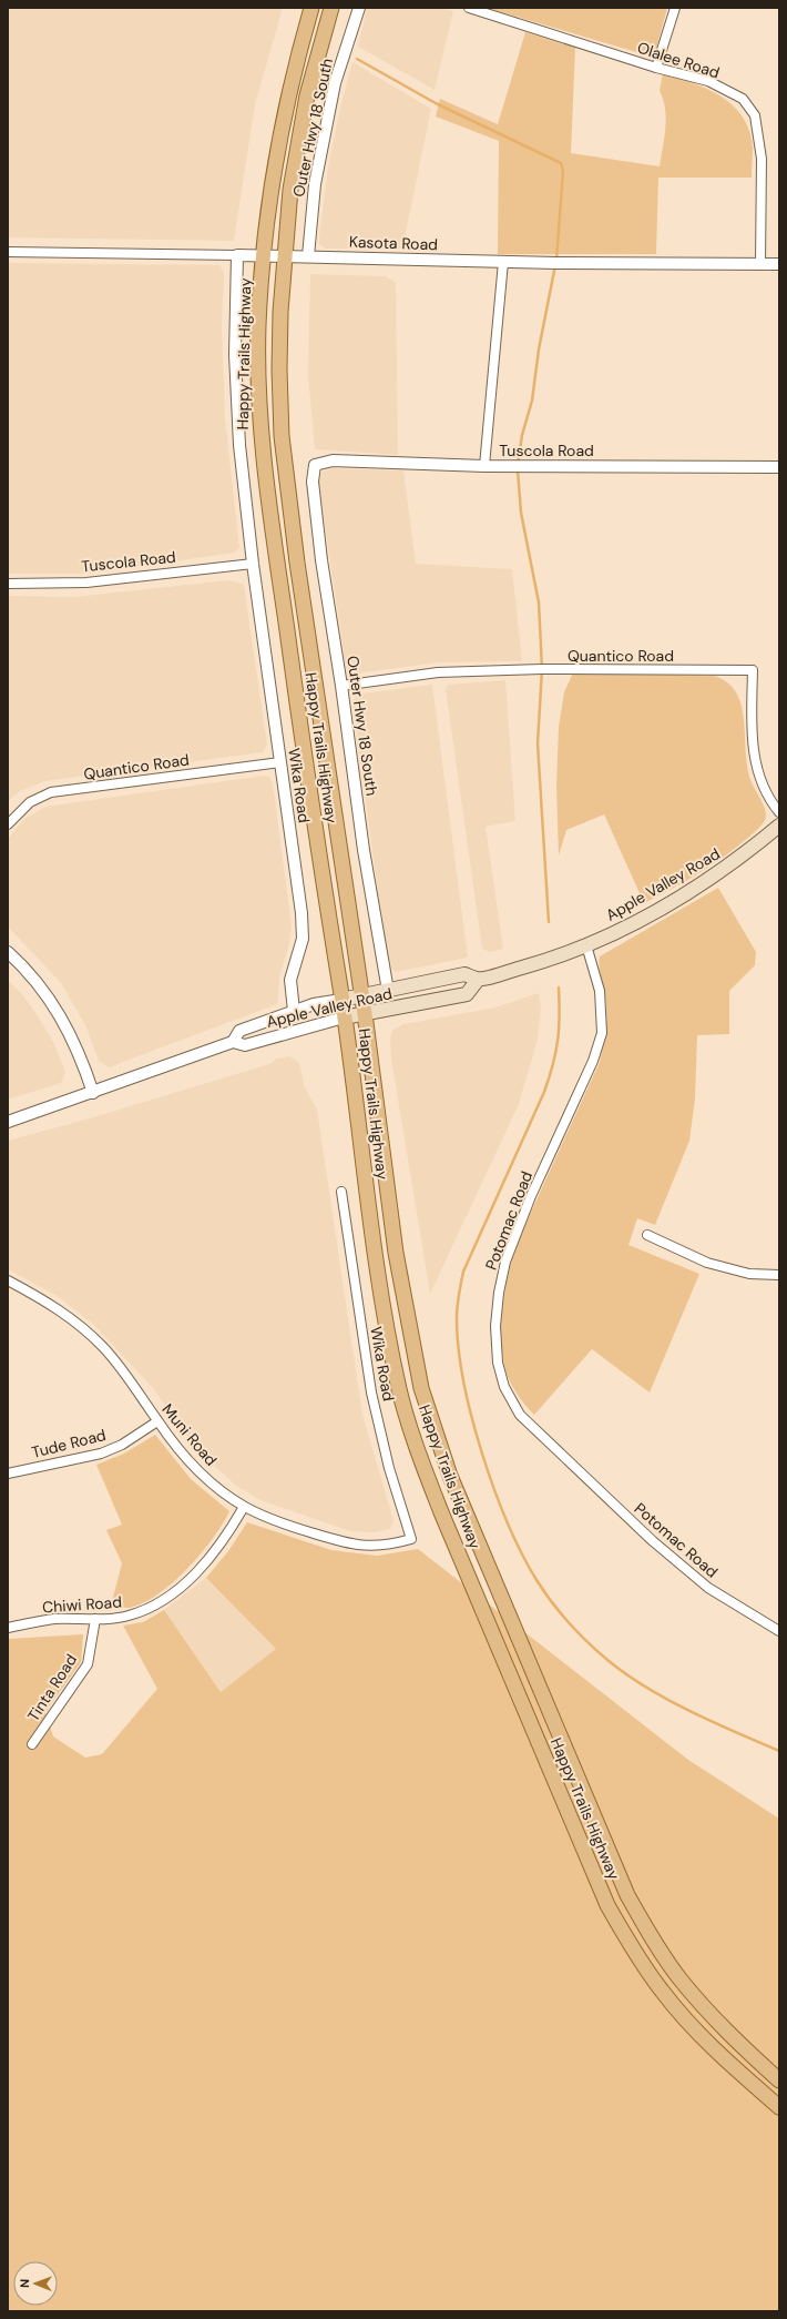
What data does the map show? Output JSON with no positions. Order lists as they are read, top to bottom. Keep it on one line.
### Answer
{"streets":{"main road":["Happy Trails Highway","Apple Valley Road"],"street":["Olalee Road","Outer Hwy 18 South","Kasota Road","Tuscola Road","Quantico Road","Wika Road","Potomac Road","Muni Road","Tude Road","Chiwi Road","Tinta Road"]},"crossings":[["Olalee Road","Kasota Road"],["Outer Hwy 18 South","Kasota Road"],["Outer Hwy 18 South","Tuscola Road"],["Outer Hwy 18 South","Quantico Road"],["Outer Hwy 18 South","Apple Valley Road"],["Kasota Road","Happy Trails Highway"],["Kasota Road","Wika Road"],["Happy Trails Highway","Apple Valley Road"],["Tuscola Road","Wika Road"],["Quantico Road","Wika Road"],["Wika Road","Apple Valley Road"],["Wika Road","Muni Road"],["Apple Valley Road","Potomac Road"],["Muni Road","Tude Road"],["Muni Road","Chiwi Road"],["Chiwi Road","Tinta Road"]],"north":"left"}
